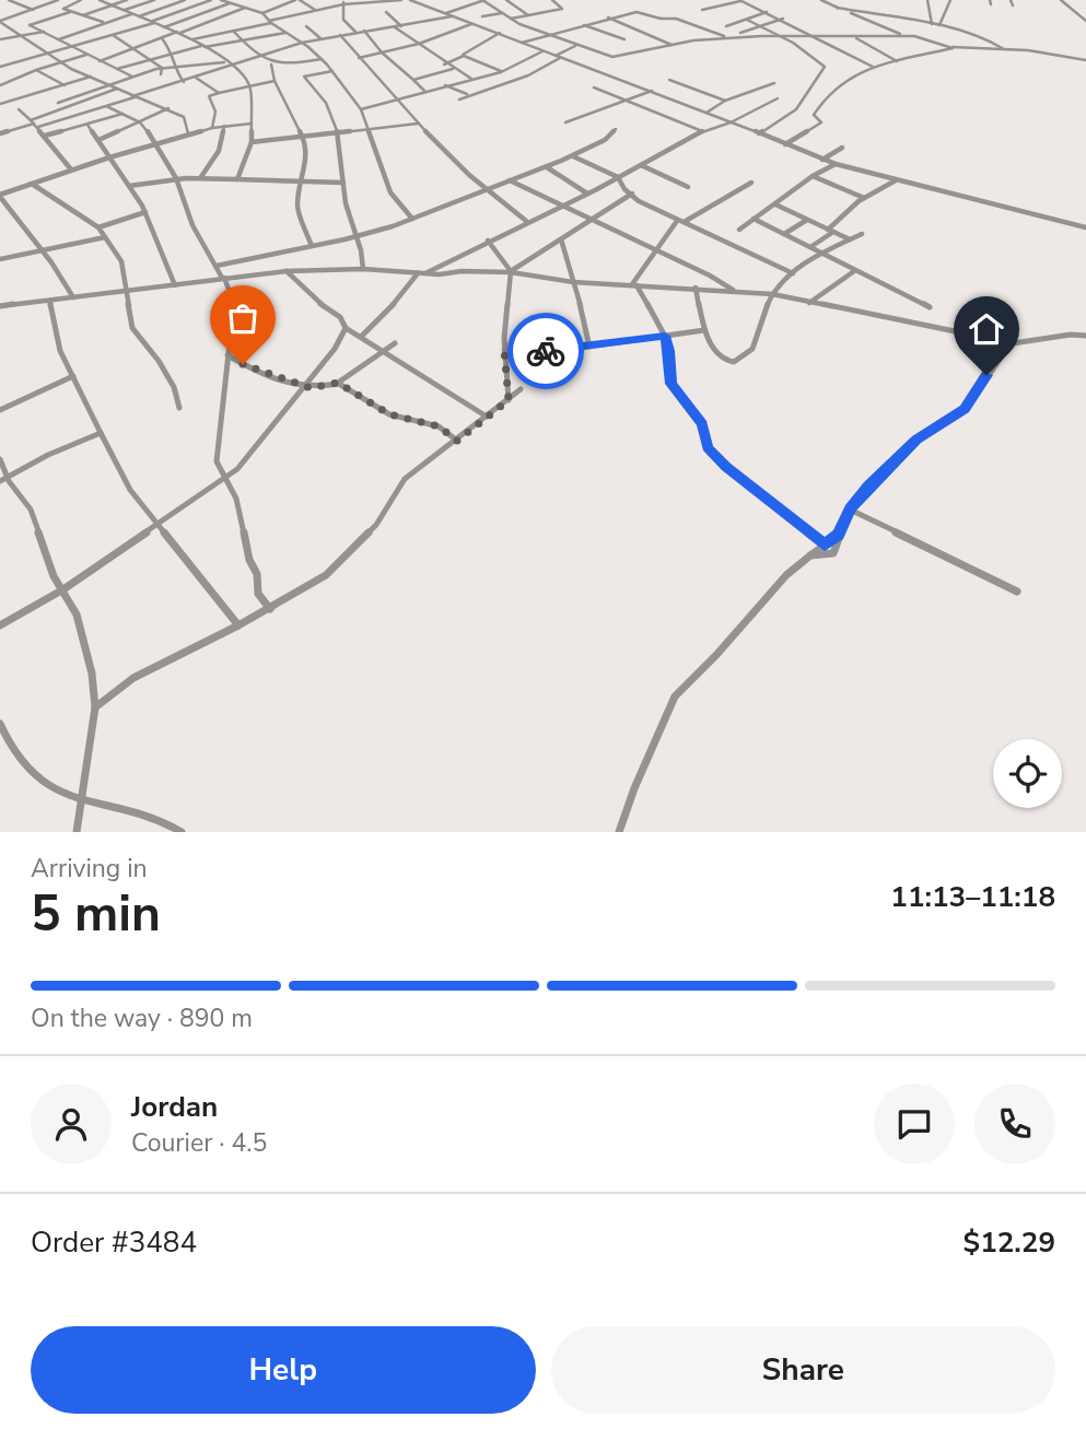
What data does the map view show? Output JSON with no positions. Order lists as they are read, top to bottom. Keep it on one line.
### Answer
{"page":{"heading":["5 min","Arriving in","11:13–11:18"],"panel":["Jordan","Courier · 4.5","Order #3484","$12.29"],"bar":"On the way · 890 m","buttons":["Help","Share"]}}
